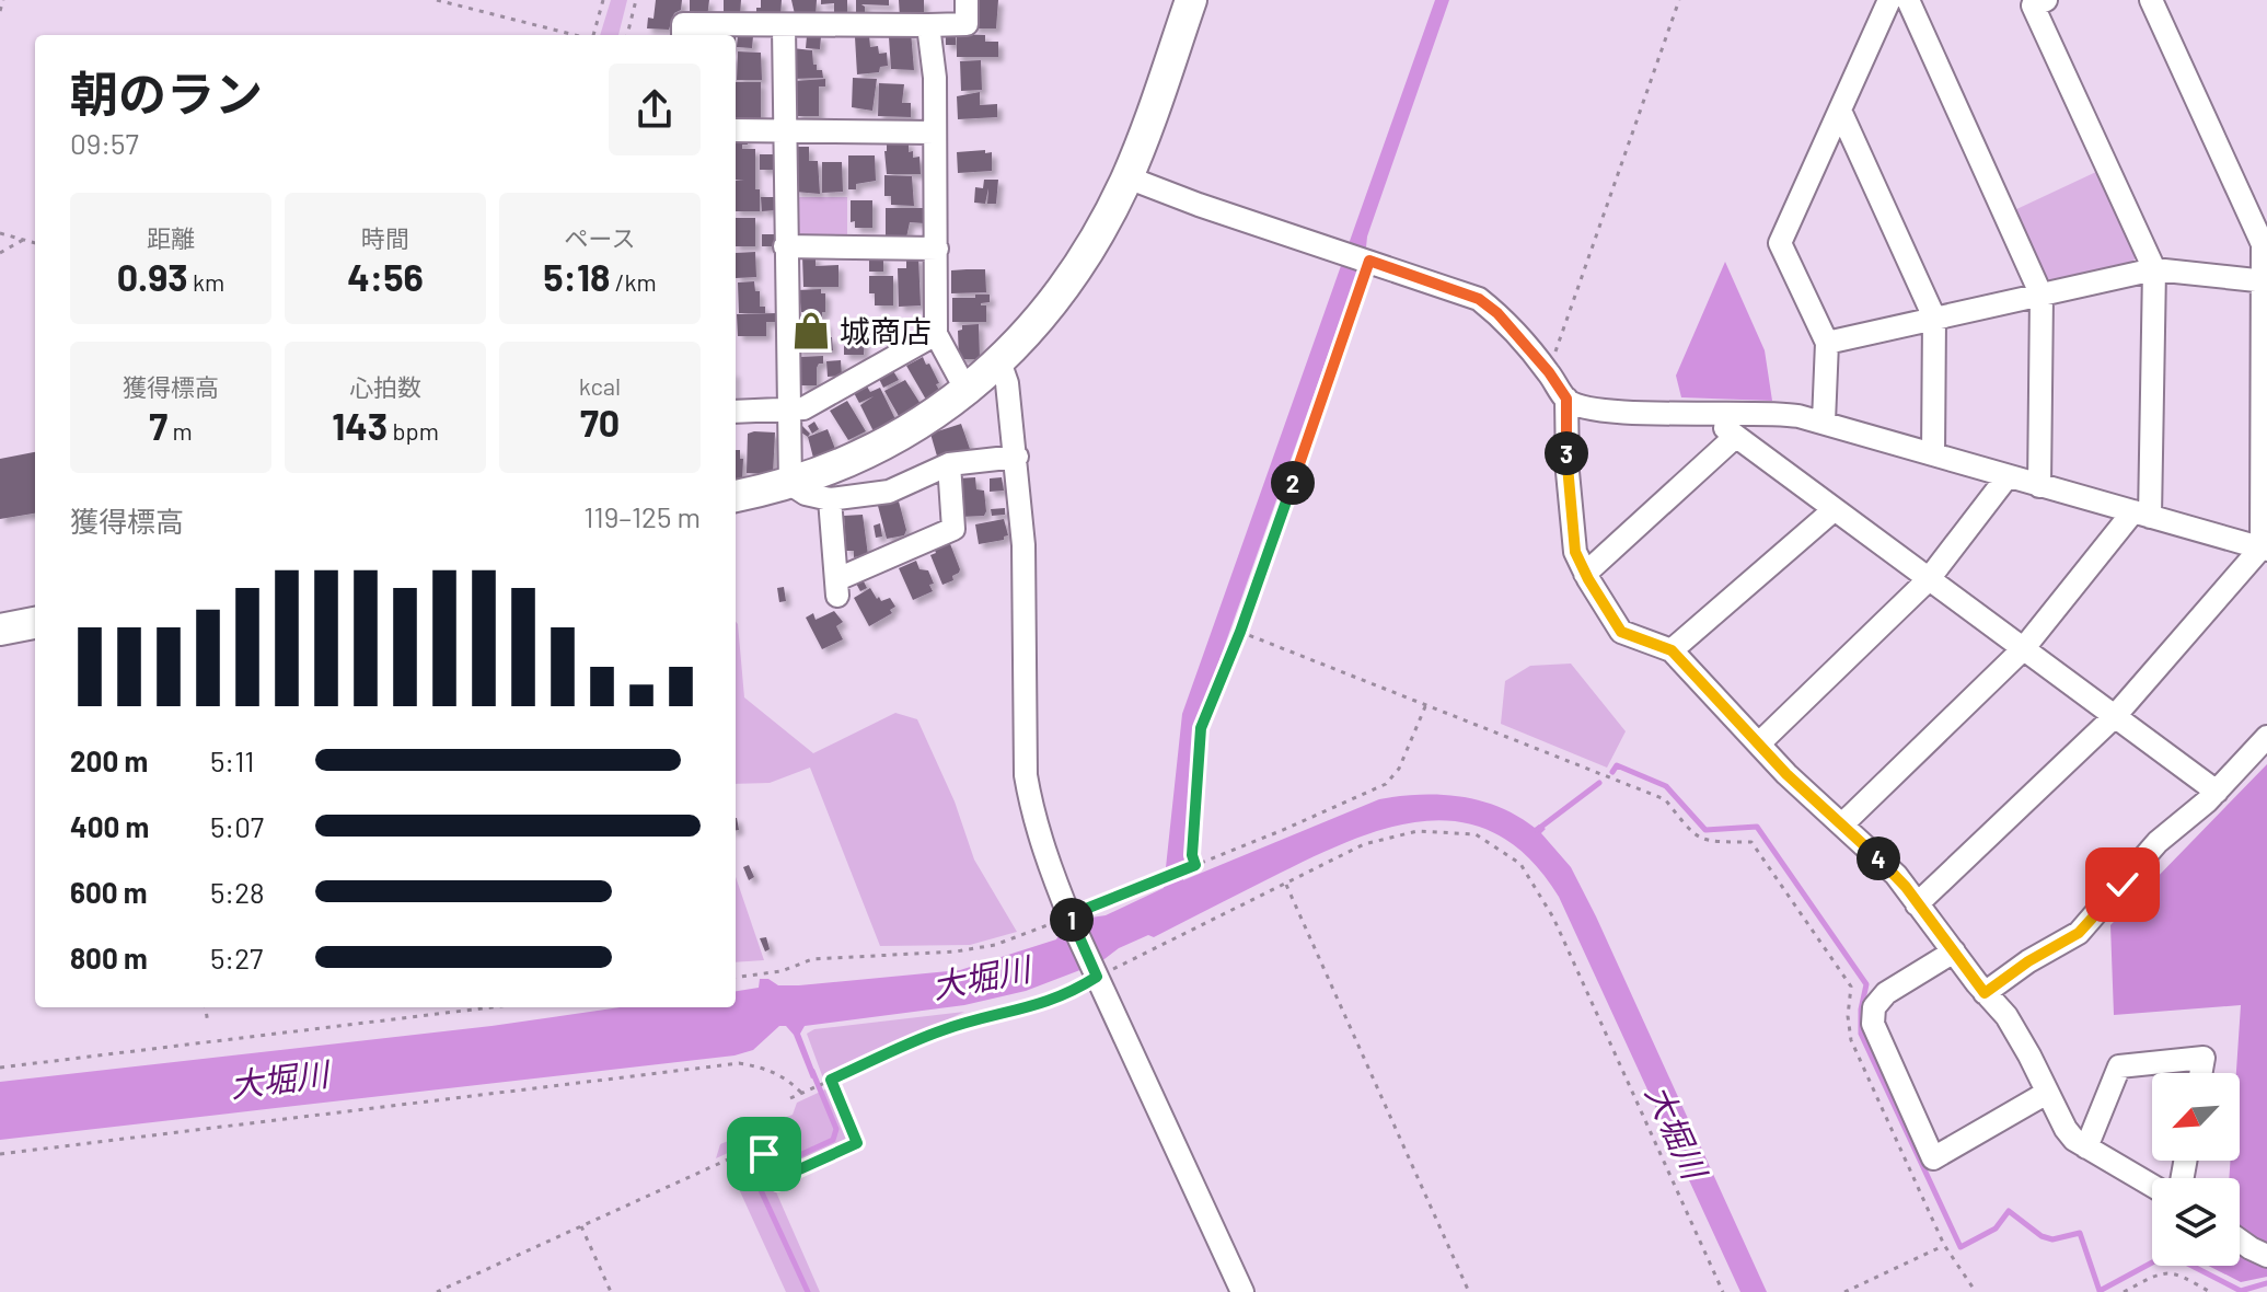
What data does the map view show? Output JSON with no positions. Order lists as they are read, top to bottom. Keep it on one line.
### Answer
{"water":["大堀川"],"places":{"shop":["城商店"]},"north":"bottom left","page":{"heading":["朝のラン","09:57"],"stats":[["距離","0.93 km"],["時間","4:56"],["ペース","5:18 /km"],["獲得標高","7 m"],["心拍数","143 bpm"],["kcal","70"]],"pins":["3","2","4","1"],"chart":["獲得標高","119–125 m"],"list":[{"name":"200 m","note":"5:11"},{"name":"400 m","note":"5:07"},{"name":"600 m","note":"5:28"},{"name":"800 m","note":"5:27"}]}}
